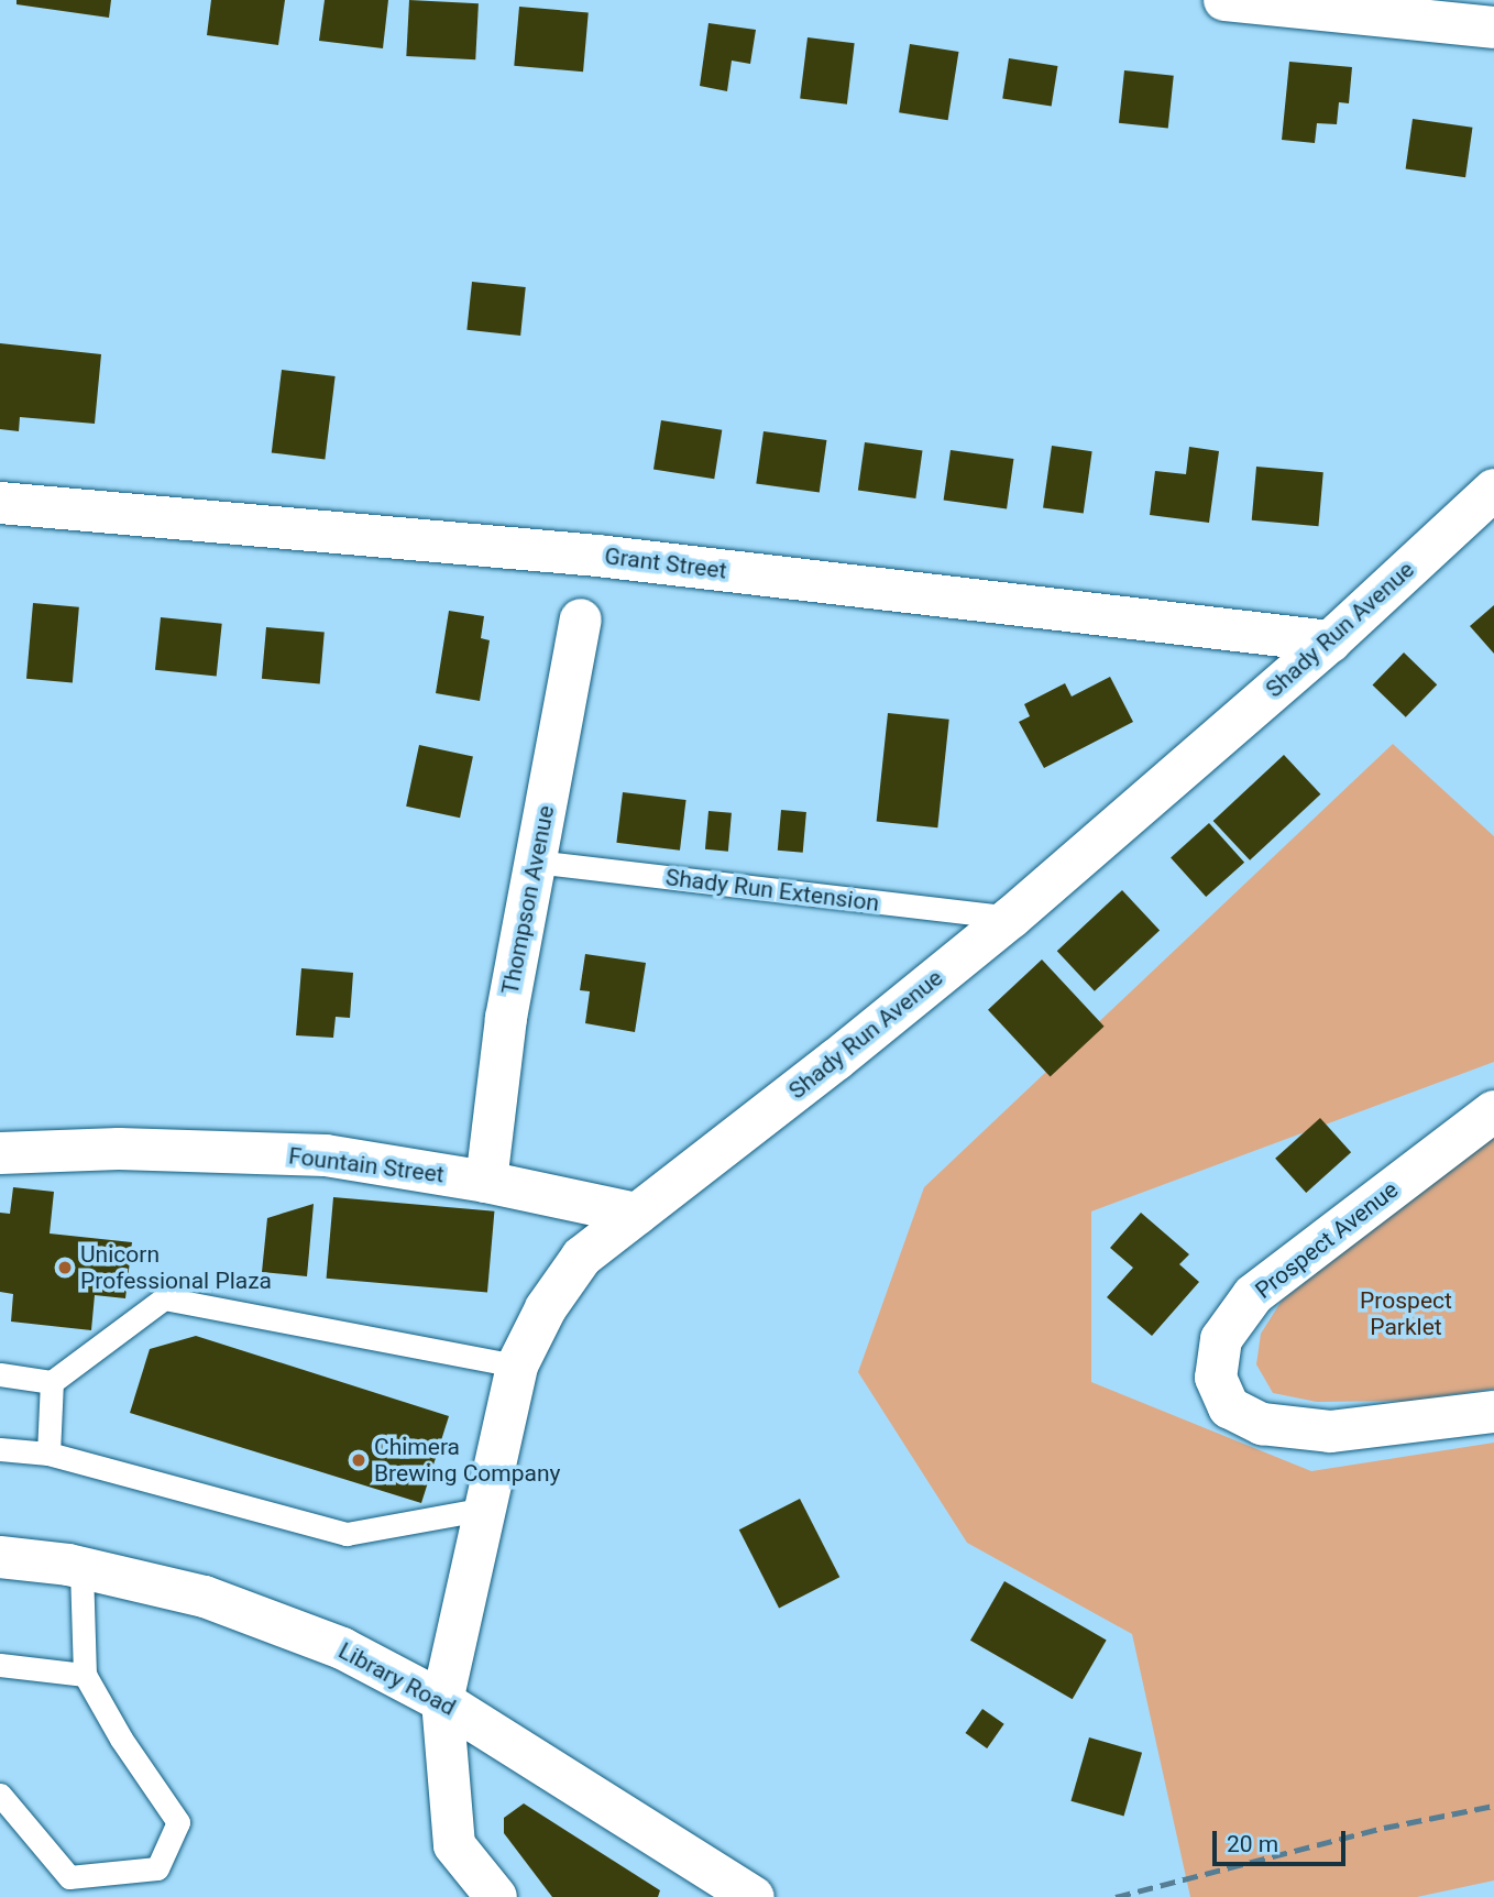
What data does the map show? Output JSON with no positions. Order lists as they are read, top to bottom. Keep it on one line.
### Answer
{"streets":{"street":["Grant Street","Shady Run Avenue","Thompson Avenue","Fountain Street","Prospect Avenue","Library Road"],"lane":["Shady Run Extension"]},"crossings":[["Grant Street","Shady Run Avenue"],["Shady Run Avenue","Shady Run Extension"],["Shady Run Avenue","Fountain Street"],["Shady Run Avenue","Library Road"],["Shady Run Extension","Thompson Avenue"],["Thompson Avenue","Fountain Street"]],"parks":["Prospect Parklet"],"places":["Unicorn Professional Plaza","Chimera Brewing Company"],"scale_bar":"20 m"}
